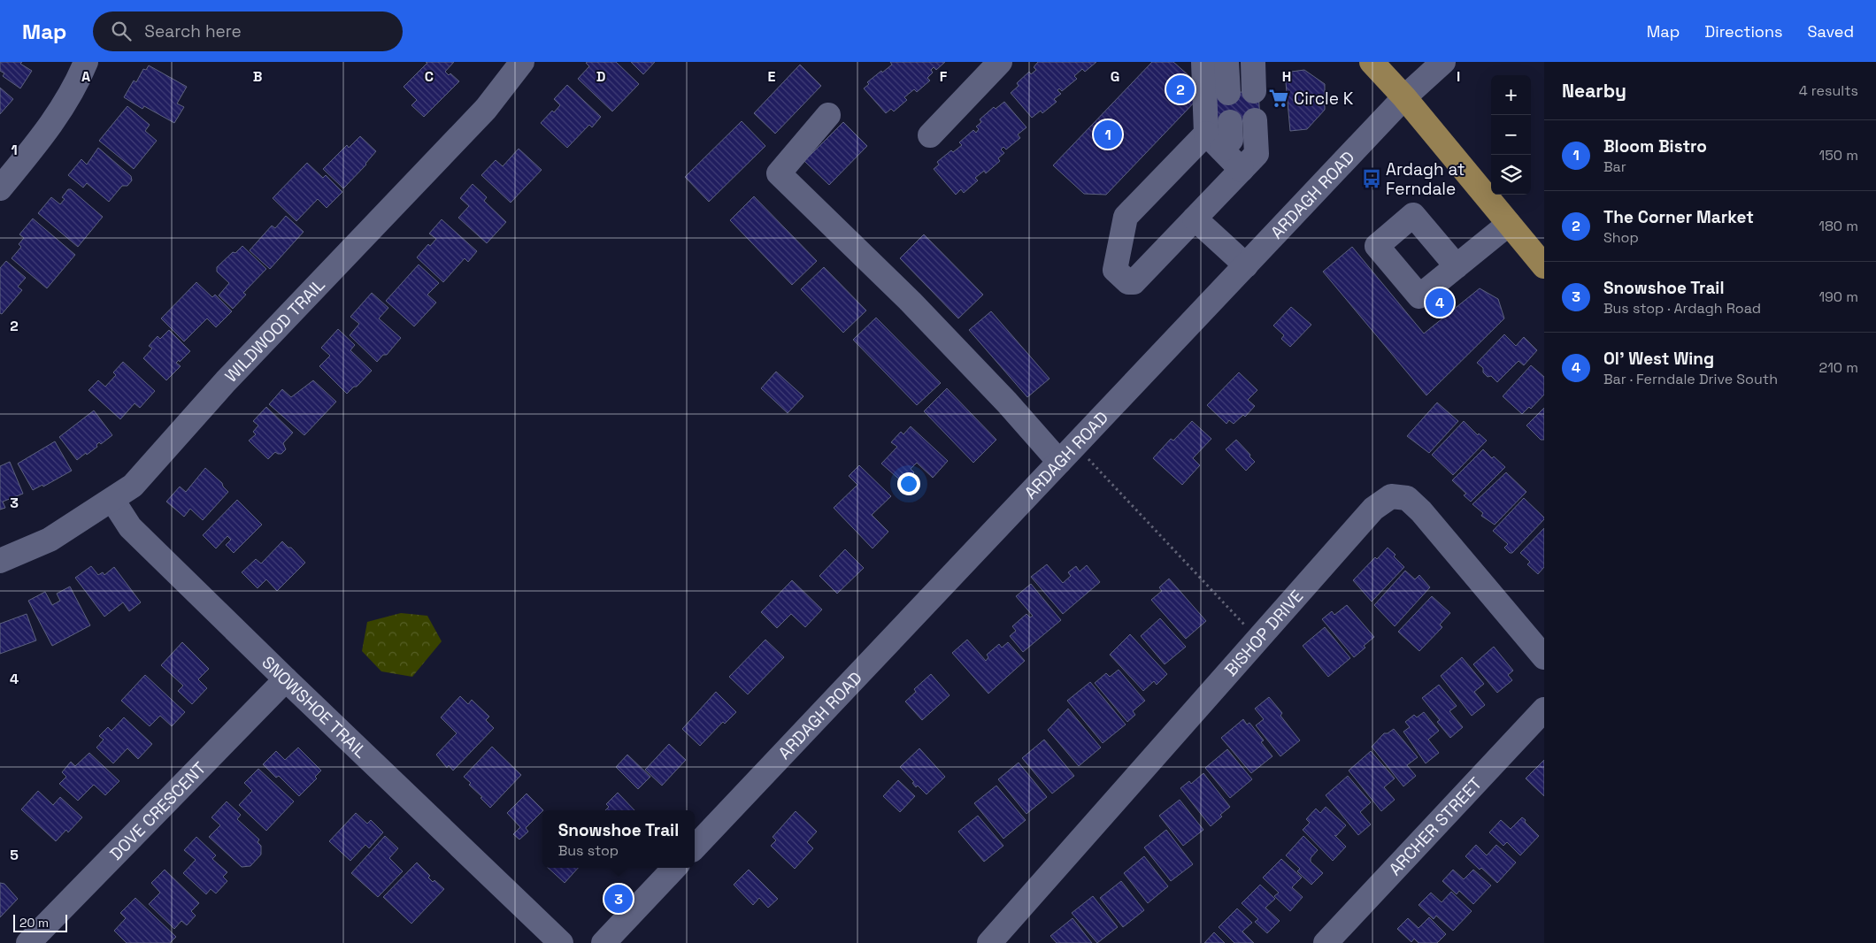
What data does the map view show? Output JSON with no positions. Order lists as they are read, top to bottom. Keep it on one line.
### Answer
{"streets":{"street":["ARDAGH ROAD","WILDWOOD TRAIL","BISHOP DRIVE","SNOWSHOE TRAIL","DOVE CRESCENT","ARCHER STREET"]},"crossings":[["WILDWOOD TRAIL","SNOWSHOE TRAIL"],["SNOWSHOE TRAIL","DOVE CRESCENT"]],"places":{"supermarket":["Circle K"],"bus stop":["Ardagh at Ferndale"]},"scale_bar":"20 m","page":{"header":"Map","search":"Search here","nav":["Map","Directions","Saved"],"heading":["Nearby","4 results"],"pins":["2","1","4","3"],"map_buttons":["+","−"],"list":[{"mark":"1","name":"Bloom Bistro","note":"Bar","value":"150 m"},{"mark":"2","name":"The Corner Market","note":"Shop","value":"180 m"},{"mark":"3","name":"Snowshoe Trail","note":"Bus stop · Ardagh Road","value":"190 m"},{"mark":"4","name":"Ol' West Wing","note":"Bar · Ferndale Drive South","value":"210 m"}],"popup":["Snowshoe Trail","Bus stop"],"scale":"20 m"},"grid":{"columns":["A","B","C","D","E","F","G","H","I"],"rows":["1","2","3","4","5"]}}
